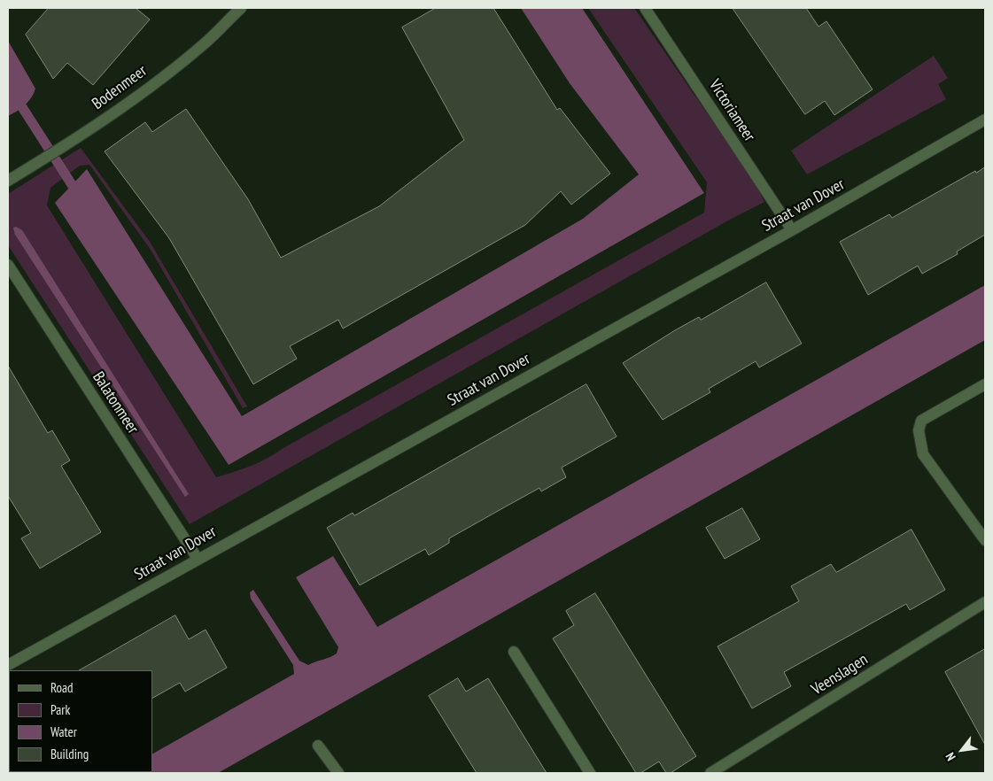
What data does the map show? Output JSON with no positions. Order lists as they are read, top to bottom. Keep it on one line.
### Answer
{"streets":{"street":["Bodenmeer","Victoriameer","Straat van Dover","Balatonmeer","Veenslagen"]},"crossings":[["Victoriameer","Straat van Dover"],["Straat van Dover","Balatonmeer"]],"legend":["Road","Park","Water","Building"],"north":"bottom left"}
